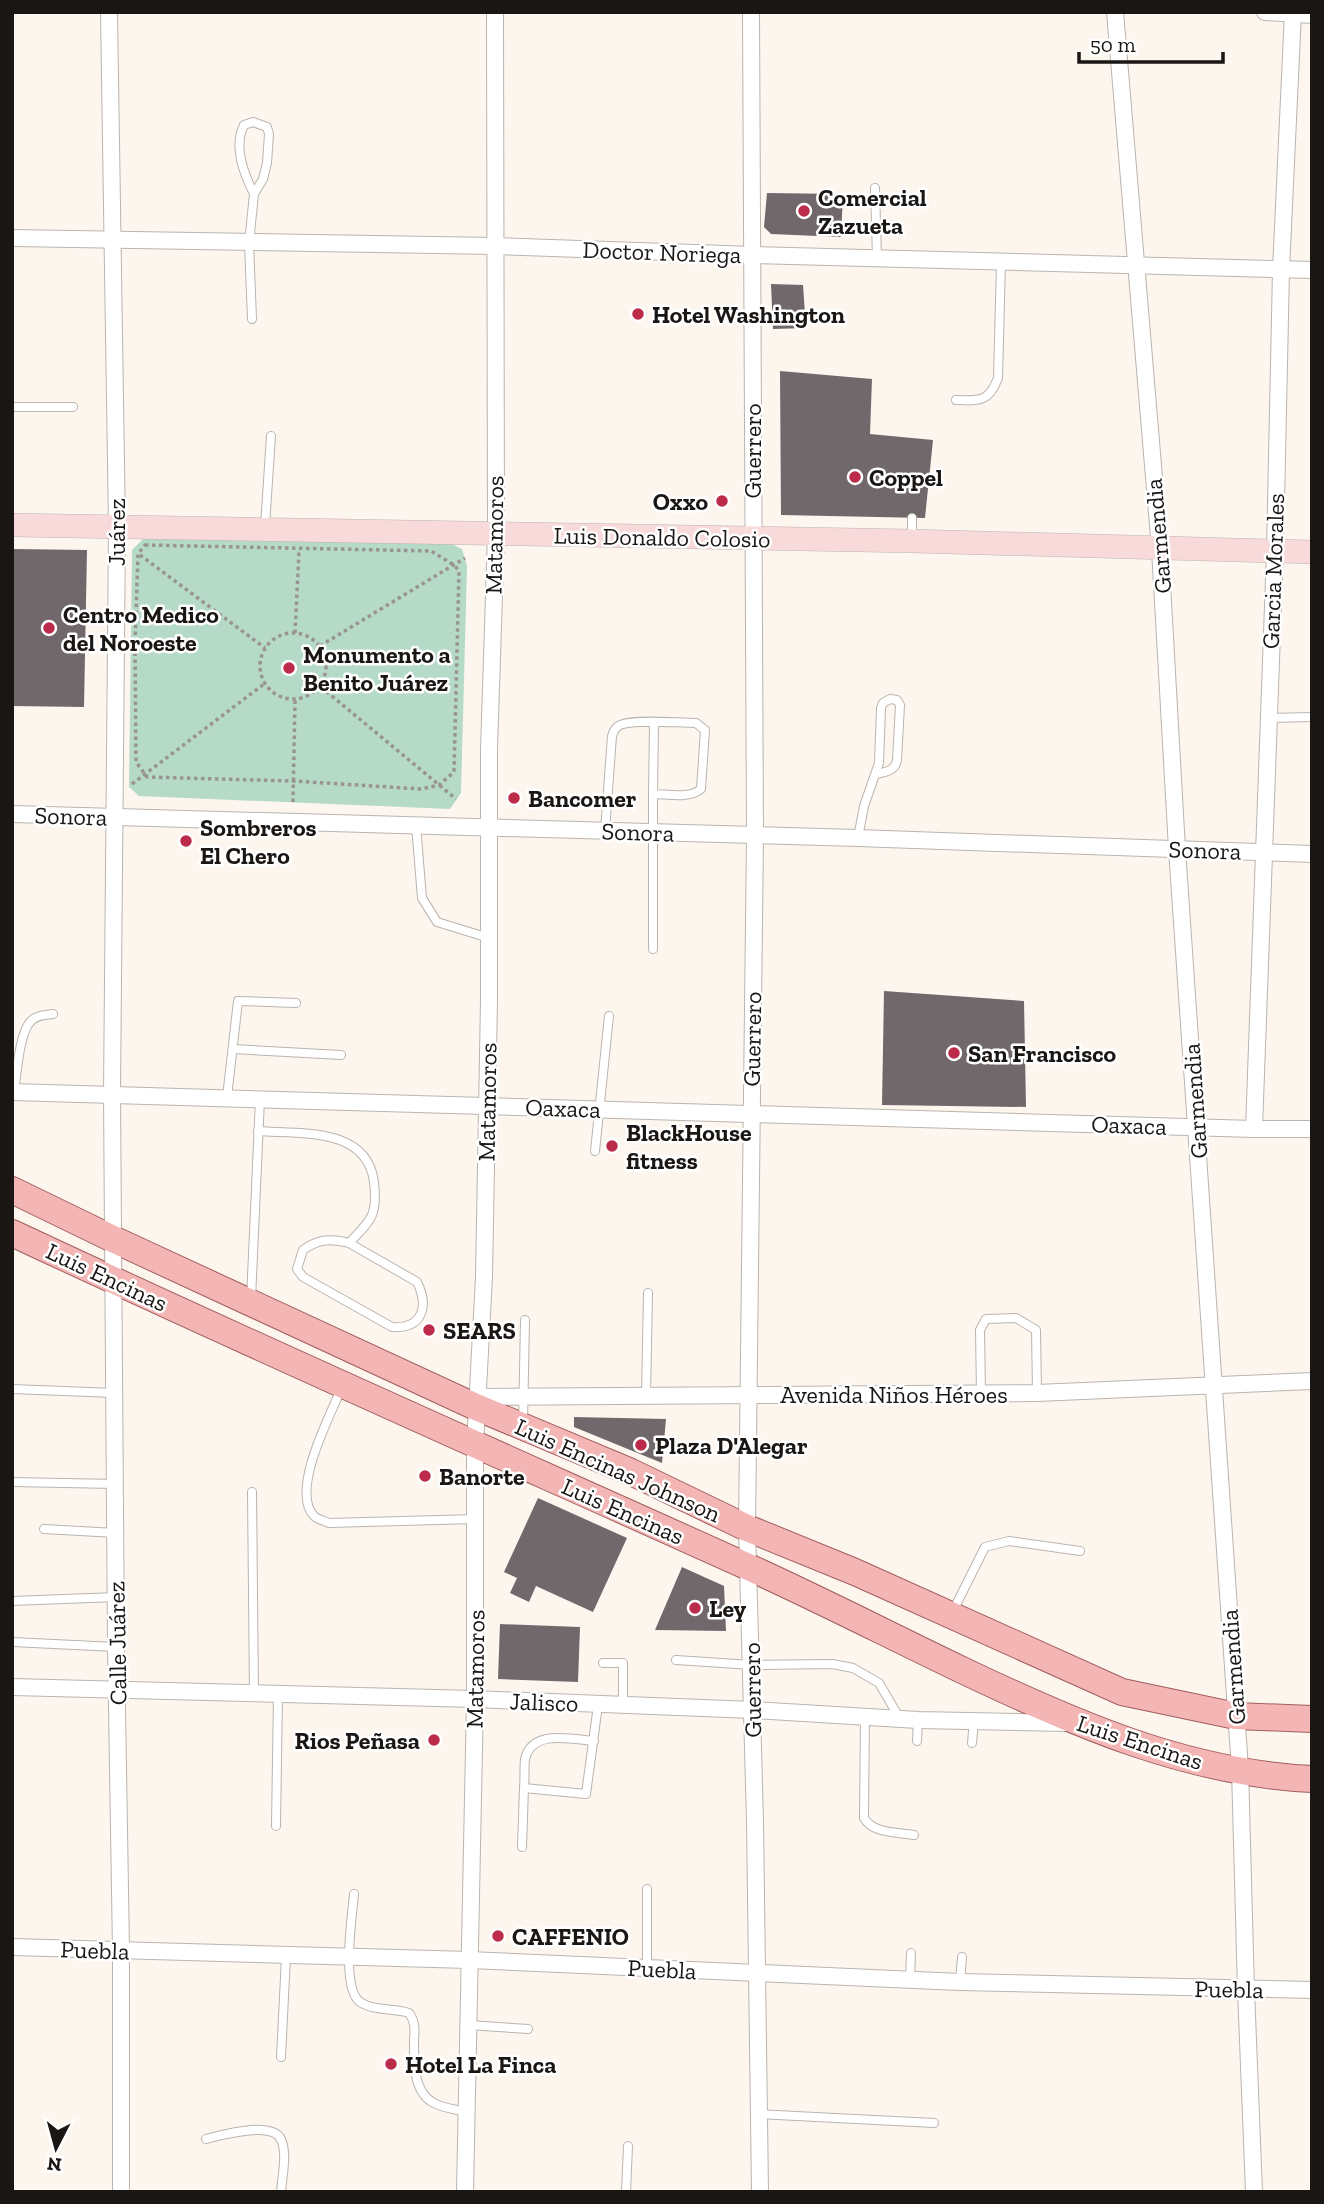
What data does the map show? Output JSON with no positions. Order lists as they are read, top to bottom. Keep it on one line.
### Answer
{"streets":{"main road":["Luis Donaldo Colosio","Luis Encinas","Luis Encinas Johnson"],"street":["Doctor Noriega","Guerrero","Juárez","Matamoros","Garmendia","Garcia Morales","Sonora","Oaxaca","Avenida Niños Héroes","Calle Juárez","Jalisco","Puebla"]},"crossings":[["Doctor Noriega","Guerrero"],["Doctor Noriega","Juárez"],["Doctor Noriega","Matamoros"],["Doctor Noriega","Garmendia"],["Doctor Noriega","Garcia Morales"],["Guerrero","Luis Donaldo Colosio"],["Guerrero","Sonora"],["Guerrero","Oaxaca"],["Guerrero","Luis Encinas"],["Guerrero","Avenida Niños Héroes"],["Guerrero","Luis Encinas Johnson"],["Guerrero","Jalisco"],["Guerrero","Puebla"],["Juárez","Luis Donaldo Colosio"],["Juárez","Sonora"],["Juárez","Oaxaca"],["Juárez","Calle Juárez"],["Matamoros","Luis Donaldo Colosio"],["Matamoros","Sonora"],["Matamoros","Oaxaca"],["Matamoros","Luis Encinas"],["Matamoros","Avenida Niños Héroes"],["Matamoros","Luis Encinas Johnson"],["Matamoros","Jalisco"],["Matamoros","Puebla"],["Garmendia","Luis Donaldo Colosio"],["Garmendia","Sonora"],["Garmendia","Oaxaca"],["Garmendia","Luis Encinas"],["Garmendia","Avenida Niños Héroes"],["Garmendia","Luis Encinas Johnson"],["Garmendia","Puebla"],["Luis Donaldo Colosio","Garcia Morales"],["Garcia Morales","Sonora"],["Garcia Morales","Oaxaca"],["Oaxaca","Calle Juárez"],["Luis Encinas","Calle Juárez"],["Luis Encinas","Jalisco"],["Avenida Niños Héroes","Luis Encinas Johnson"],["Luis Encinas Johnson","Calle Juárez"],["Calle Juárez","Jalisco"],["Calle Juárez","Puebla"]],"places":["Comercial Zazueta","Hotel Washington","Coppel","Oxxo","Centro Medico del Noroeste","Monumento a Benito Juárez","Bancomer","Sombreros El Chero","San Francisco","BlackHouse fitness","SEARS","Plaza D'Alegar","Banorte","Ley","Rios Peñasa","CAFFENIO","Hotel La Finca"],"scale_bar":"50 m","north":"bottom"}
